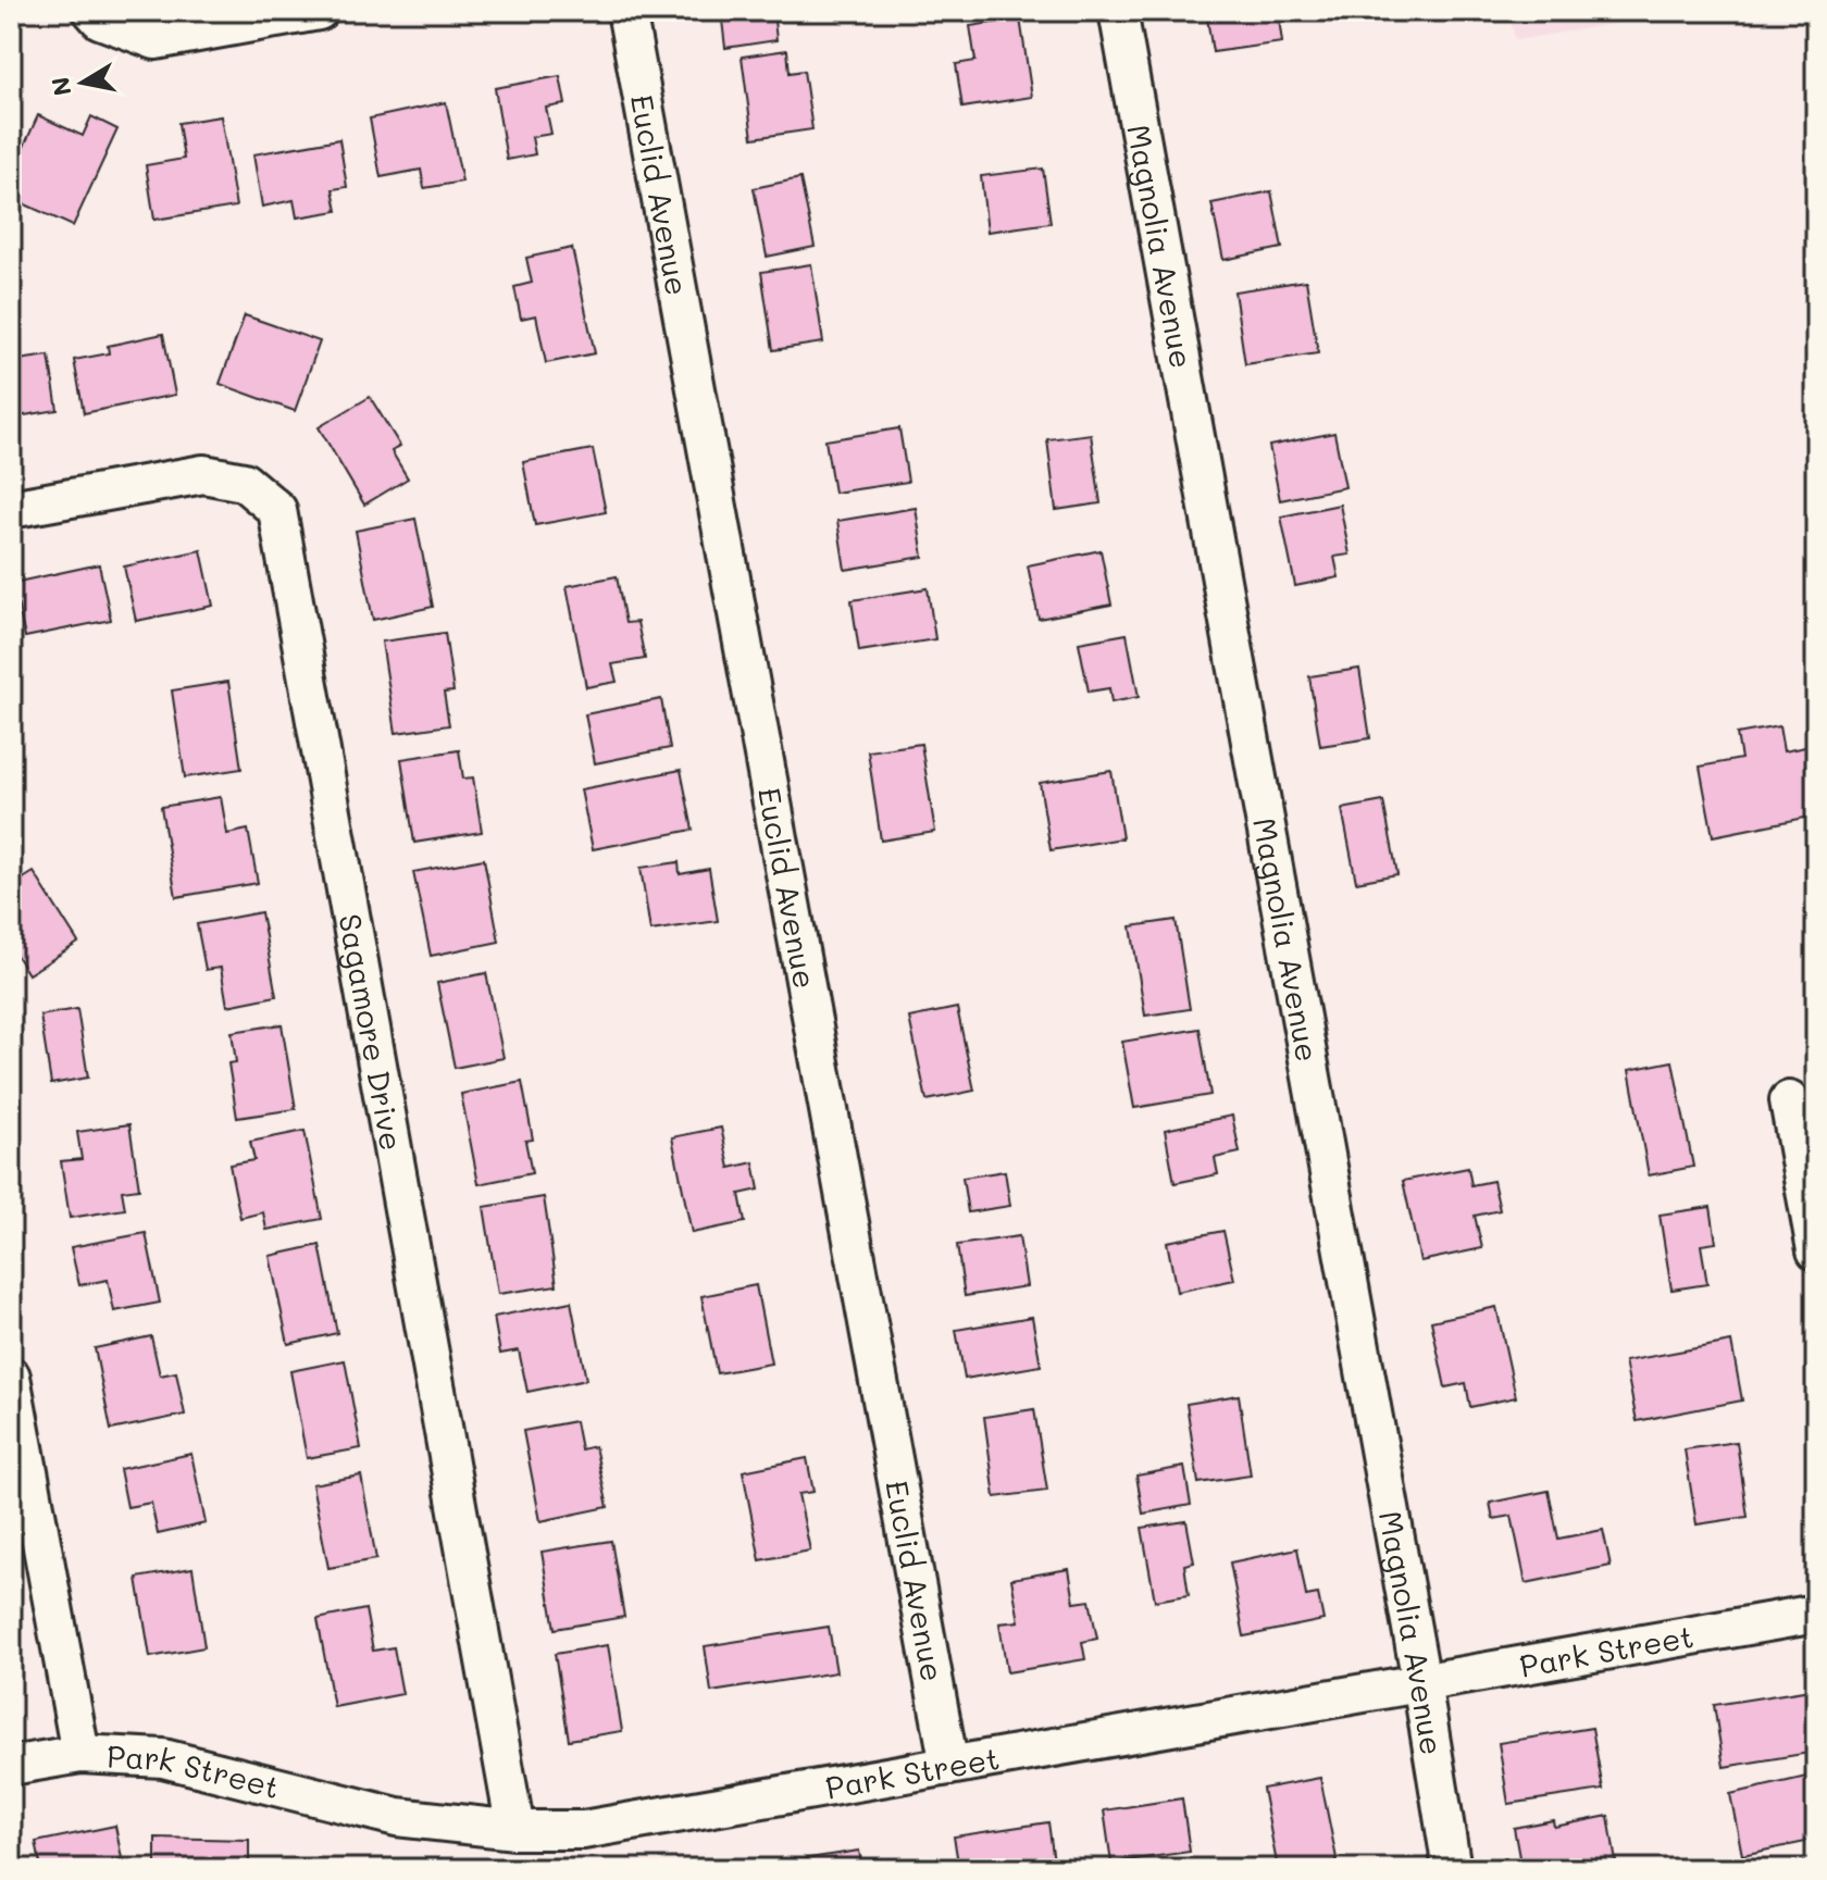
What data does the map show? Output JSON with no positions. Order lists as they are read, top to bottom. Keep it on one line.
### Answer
{"streets":{"street":["Euclid Avenue","Magnolia Avenue","Sagamore Drive","Park Street"]},"crossings":[["Euclid Avenue","Park Street"],["Magnolia Avenue","Park Street"],["Sagamore Drive","Park Street"]],"north":"left"}
